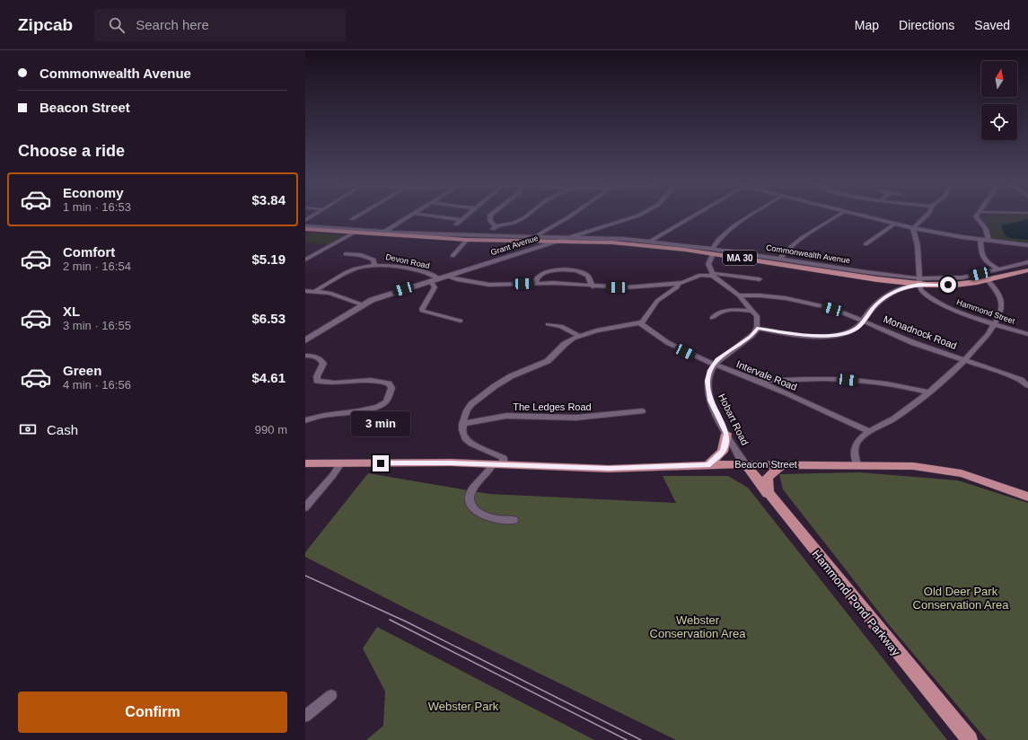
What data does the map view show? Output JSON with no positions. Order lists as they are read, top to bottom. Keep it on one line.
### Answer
{"streets":{"main road":["Commonwealth Avenue","MA 30","Beacon Street","Hammond Pond Parkway"],"street":["Grant Avenue","Devon Road","Hammond Street","Monadnock Road","Intervale Road","The Ledges Road","Hobart Road"]},"crossings":[["Grant Avenue","Commonwealth Avenue"],["Grant Avenue","Devon Road"],["Commonwealth Avenue","Hammond Street"],["Intervale Road","Hobart Road"],["Hobart Road","Beacon Street"],["Hobart Road","Hammond Pond Parkway"],["Beacon Street","Hammond Pond Parkway"]],"parks":["Old Deer Park Conservation Area","Webster Conservation Area","Webster Park"],"north":"top","page":{"header":"Zipcab","search":"Search here","nav":["Map","Directions","Saved"],"banner":["Commonwealth Avenue","Beacon Street"],"heading":"Choose a ride","list":[{"name":"Economy","note":"1 min · 16:53","value":"$3.84"},{"name":"Comfort","note":"2 min · 16:54","value":"$5.19"},{"name":"XL","note":"3 min · 16:55","value":"$6.53"},{"name":"Green","note":"4 min · 16:56","value":"$4.61"}],"pay":["Cash","990 m"],"bubble":"3 min","buttons":"Confirm"}}
